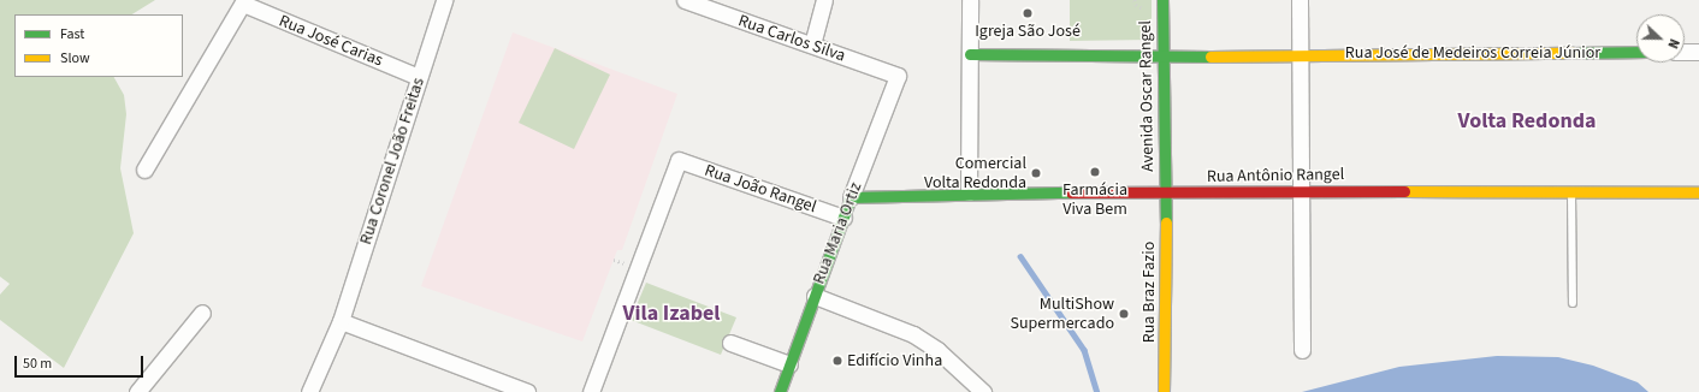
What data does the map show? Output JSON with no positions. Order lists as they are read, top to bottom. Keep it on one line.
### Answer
{"streets":{"main road":["Rua José de Medeiros Correia Júnior","Avenida Oscar Rangel","Rua Antônio Rangel","Rua Maria Ortiz","Rua Braz Fazio"],"street":["Rua Carlos Silva","Rua José Carias","Rua Coronel João Freitas","Rua João Rangel"]},"crossings":[["Rua Carlos Silva","Rua Maria Ortiz"],["Rua José Carias","Rua Coronel João Freitas"],["Rua José de Medeiros Correia Júnior","Avenida Oscar Rangel"],["Avenida Oscar Rangel","Rua Antônio Rangel"],["Avenida Oscar Rangel","Rua Braz Fazio"],["Rua Antônio Rangel","Rua Maria Ortiz"],["Rua Antônio Rangel","Rua Braz Fazio"],["Rua João Rangel","Rua Maria Ortiz"]],"districts":["Volta Redonda","Vila Izabel"],"places":["Igreja São José","Farmácia Viva Bem","Comercial Volta Redonda","MultiShow Supermercado","Edifício Vinha"],"legend":["Fast","Slow"],"scale_bar":"50 m","north":"right"}
